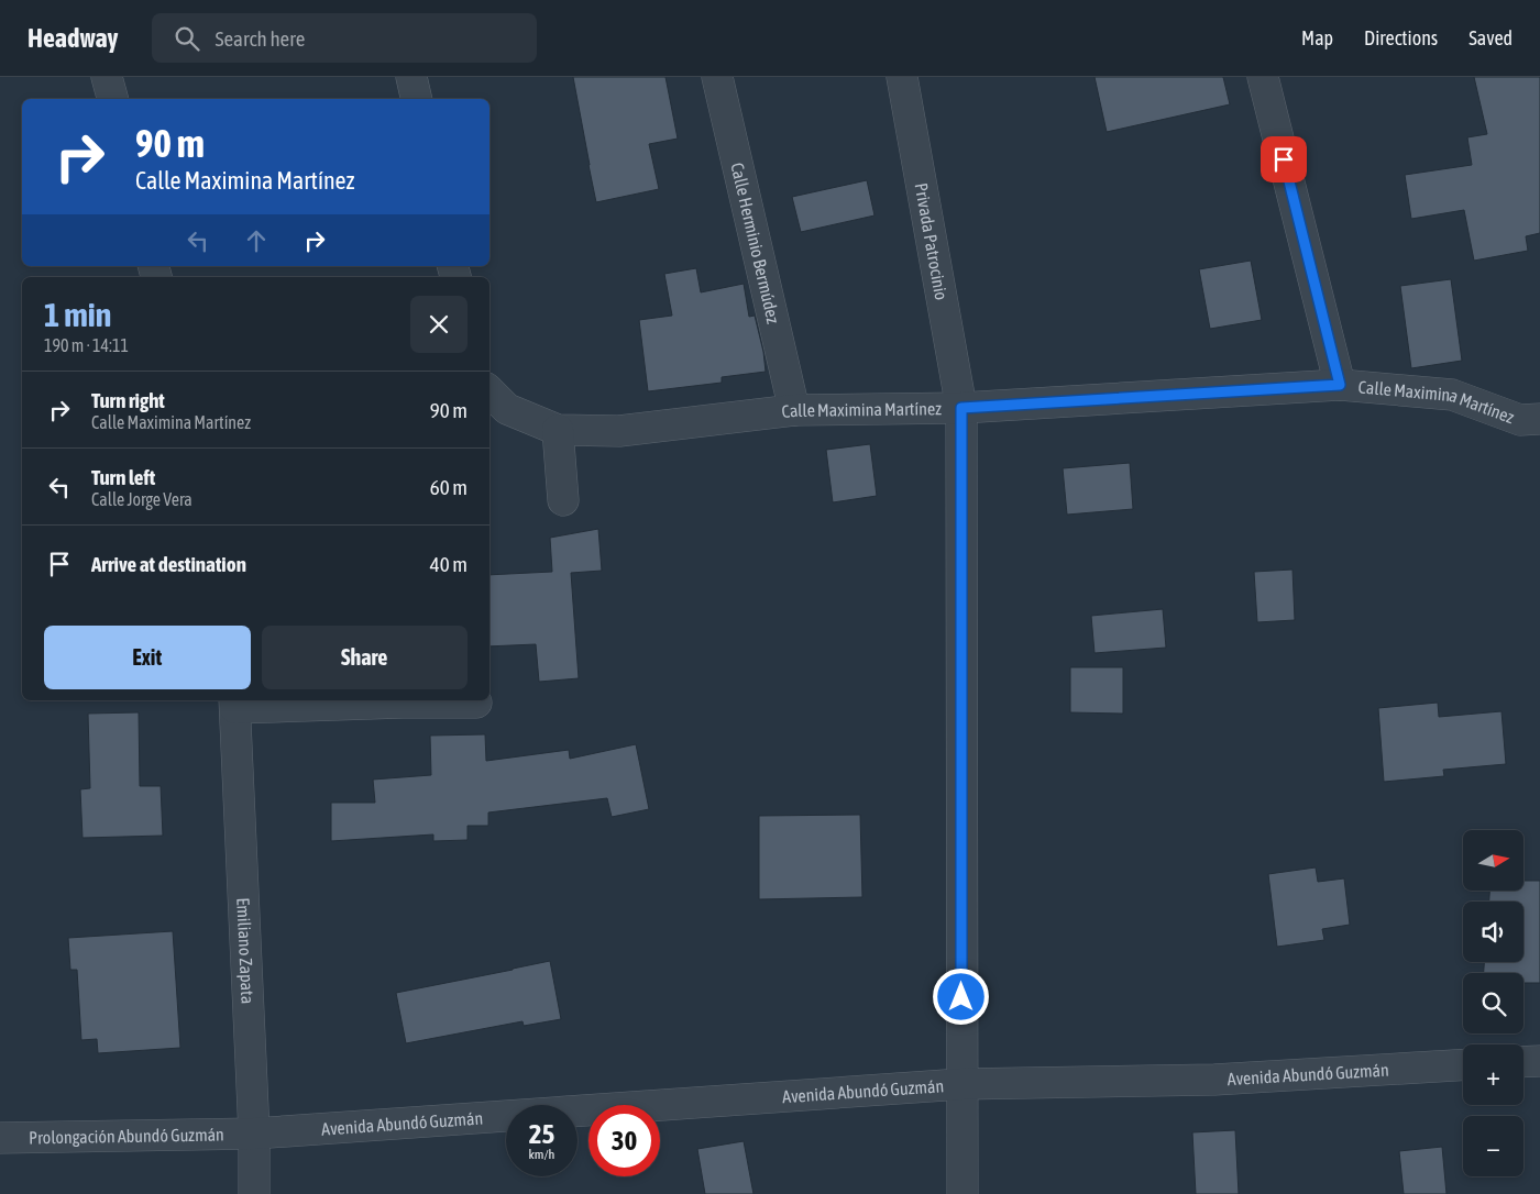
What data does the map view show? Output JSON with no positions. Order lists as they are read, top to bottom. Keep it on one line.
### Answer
{"streets":{"street":["Privada Patrocinio","Calle Herminio Bermúdez","Calle Maximina Martínez","Emiliano Zapata","Avenida Abundó Guzmán","Prolongación Abundó Guzmán"]},"crossings":[["Privada Patrocinio","Calle Maximina Martínez"],["Privada Patrocinio","Avenida Abundó Guzmán"],["Calle Herminio Bermúdez","Calle Maximina Martínez"],["Emiliano Zapata","Avenida Abundó Guzmán"],["Emiliano Zapata","Prolongación Abundó Guzmán"],["Avenida Abundó Guzmán","Prolongación Abundó Guzmán"]],"north":"right","page":{"header":"Headway","search":"Search here","nav":["Map","Directions","Saved"],"turn":["90 m","Calle Maximina Martínez"],"heading":["1 min","190 m · 14:11"],"list":[{"name":"Turn right","note":"Calle Maximina Martínez","value":"90 m"},{"name":"Turn left","note":"Calle Jorge Vera","value":"60 m"},{"name":"Arrive at destination","value":"40 m"}],"buttons":["Exit","Share"],"map_buttons":["+","−"],"speed":"25 km/h","limit":"30"}}
